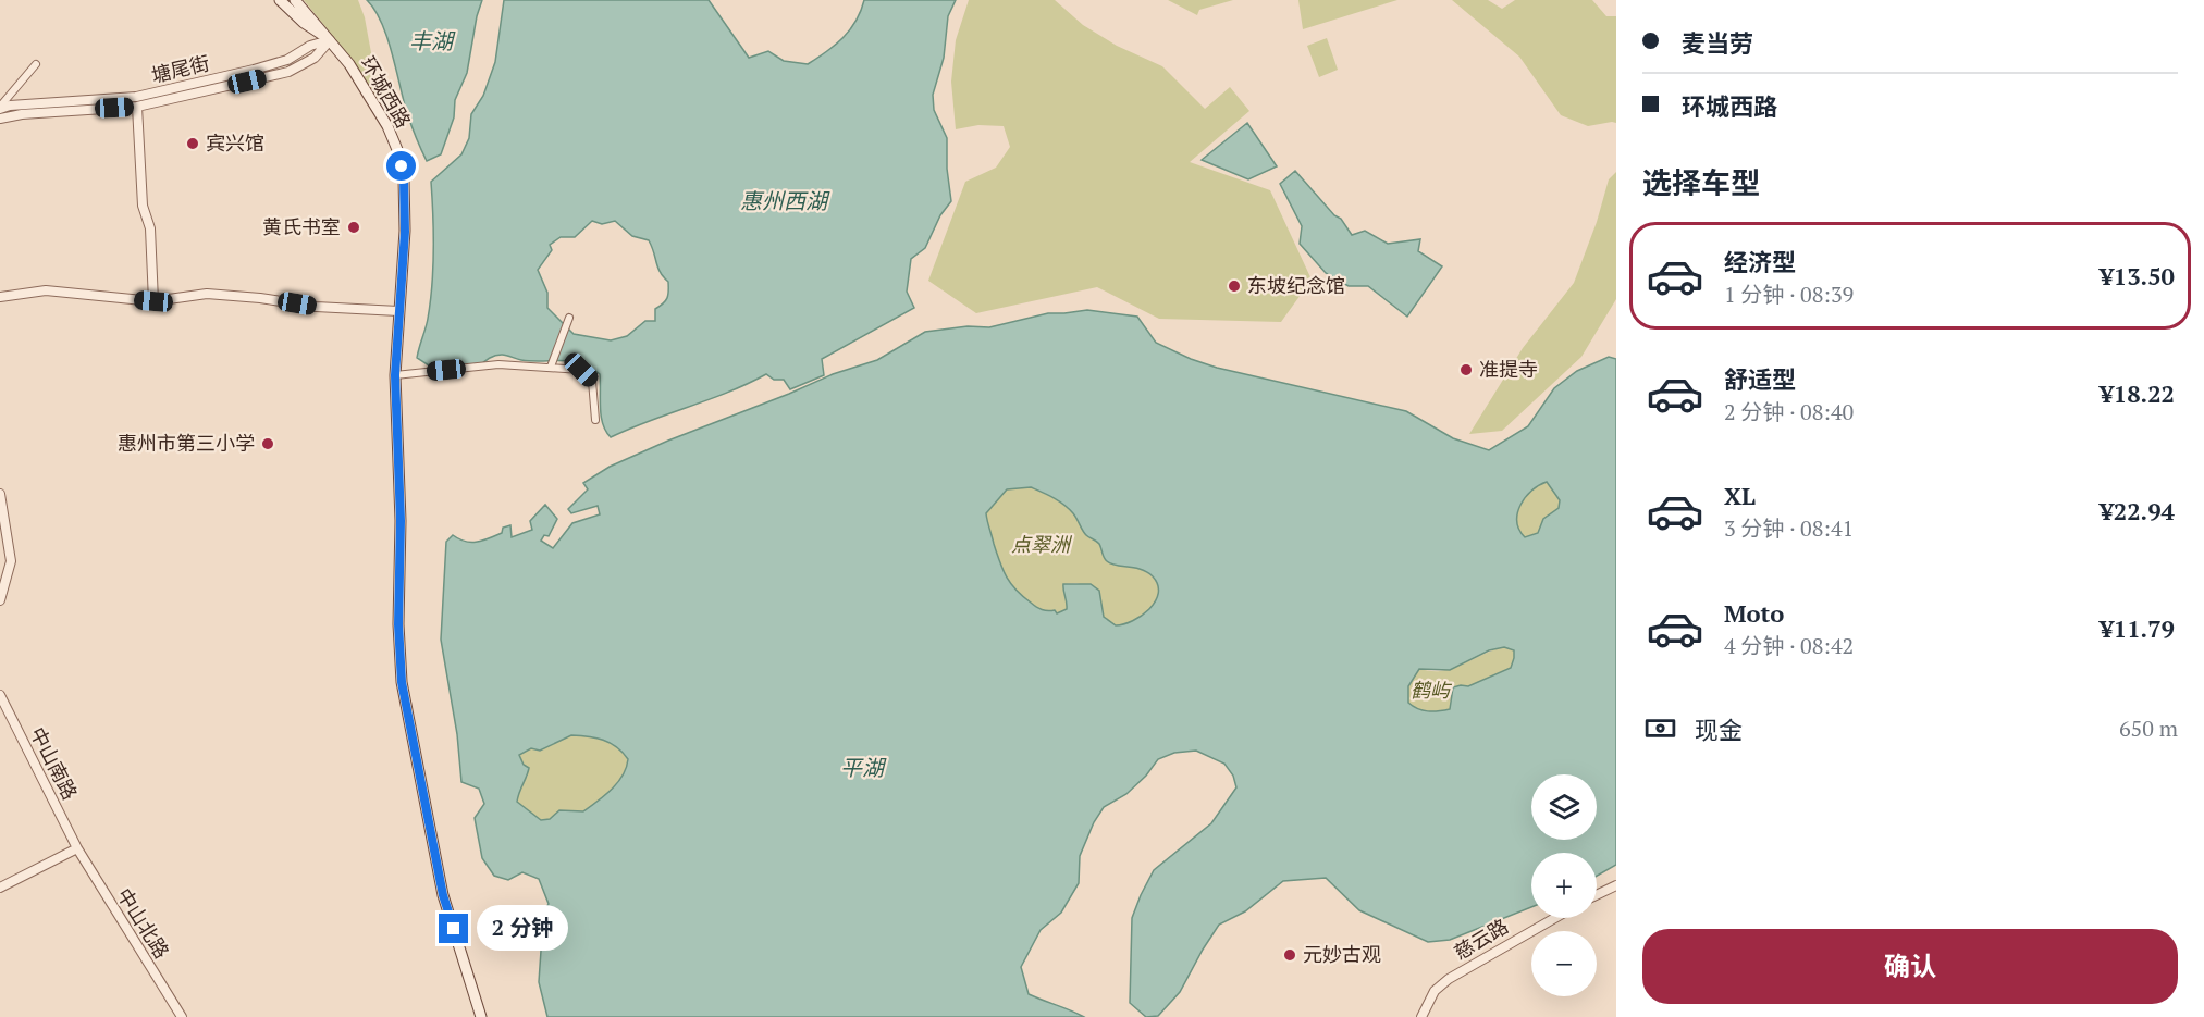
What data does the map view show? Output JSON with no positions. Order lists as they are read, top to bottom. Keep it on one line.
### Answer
{"streets":{"main road":["环城西路"],"street":["塘尾街","中山南路","中山北路","慈云路"]},"crossings":[["塘尾街","环城西路"],["中山南路","中山北路"]],"water":["丰湖","惠州西湖","平湖"],"parks":["点翠洲","鹤屿"],"places":["宾兴馆","黄氏书室","东坡纪念馆","准提寺","惠州市第三小学","元妙古观"],"page":{"banner":["麦当劳","环城西路"],"heading":"选择车型","list":[{"name":"经济型","note":"1 分钟 · 08:39","value":"¥13.50"},{"name":"舒适型","note":"2 分钟 · 08:40","value":"¥18.22"},{"name":"XL","note":"3 分钟 · 08:41","value":"¥22.94"},{"name":"Moto","note":"4 分钟 · 08:42","value":"¥11.79"}],"pay":["现金","650 m"],"map_buttons":["+","−"],"bubble":"2 分钟","buttons":"确认"}}
